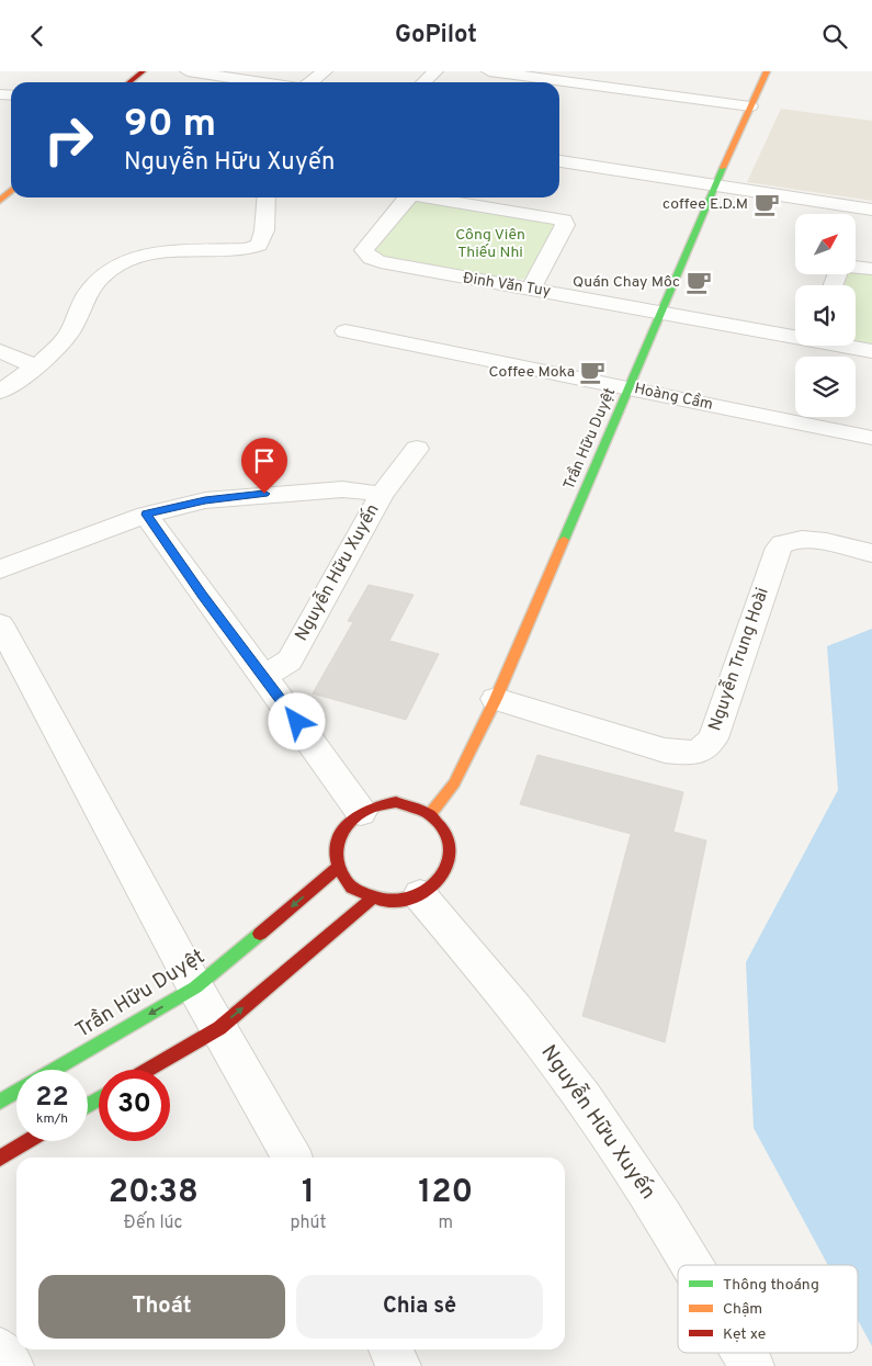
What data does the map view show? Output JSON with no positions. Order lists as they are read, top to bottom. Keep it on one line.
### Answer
{"streets":{"street":["Đinh Văn Tuy","Hoàng Cầm","Trần Hữu Duyệt","Nguyễn Hữu Xuyến","Nguyễn Trung Hoài"]},"crossings":[["Đinh Văn Tuy","Trần Hữu Duyệt"],["Hoàng Cầm","Trần Hữu Duyệt"],["Trần Hữu Duyệt","Nguyễn Hữu Xuyến"],["Trần Hữu Duyệt","Nguyễn Trung Hoài"]],"parks":["Công Viên Thiếu Nhi"],"places":{"cafe":["coffee E.D.M","Quán Chay Môc","Coffee Moka"]},"legend":["Thông thoáng","Chậm","Kẹt xe"],"north":"top right","page":{"header":"GoPilot","turn":["90 m","Nguyễn Hữu Xuyến"],"speed":"22 km/h","limit":"30","eta":["20:38","Đến lúc","1","phút","120","m"],"buttons":["Thoát","Chia sẻ"]}}
